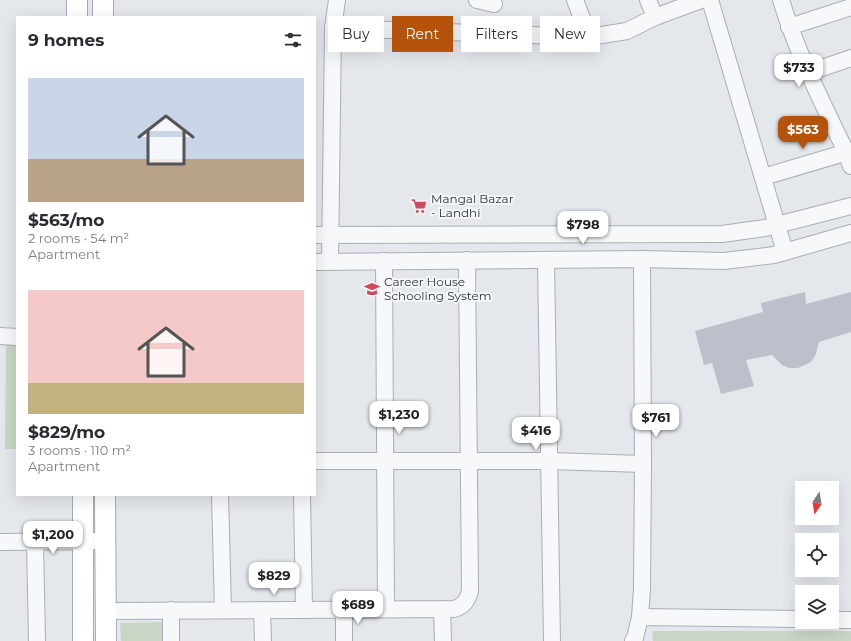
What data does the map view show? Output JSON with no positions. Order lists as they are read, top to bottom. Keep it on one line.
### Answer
{"places":{"supermarket":["Mangal Bazar - Landhi"],"school or university":["Career House Schooling System"]},"north":"bottom","page":{"chip":["Buy","Rent","Filters","New"],"heading":"9 homes","price":["$733","$563","$798","$1,230","$761","$416","$1,200","$829","$689"],"list":[{"name":"$563/mo","note":"2 rooms · 54 m² · Apartment"},{"name":"$829/mo","note":"3 rooms · 110 m² · Apartment"}]}}
